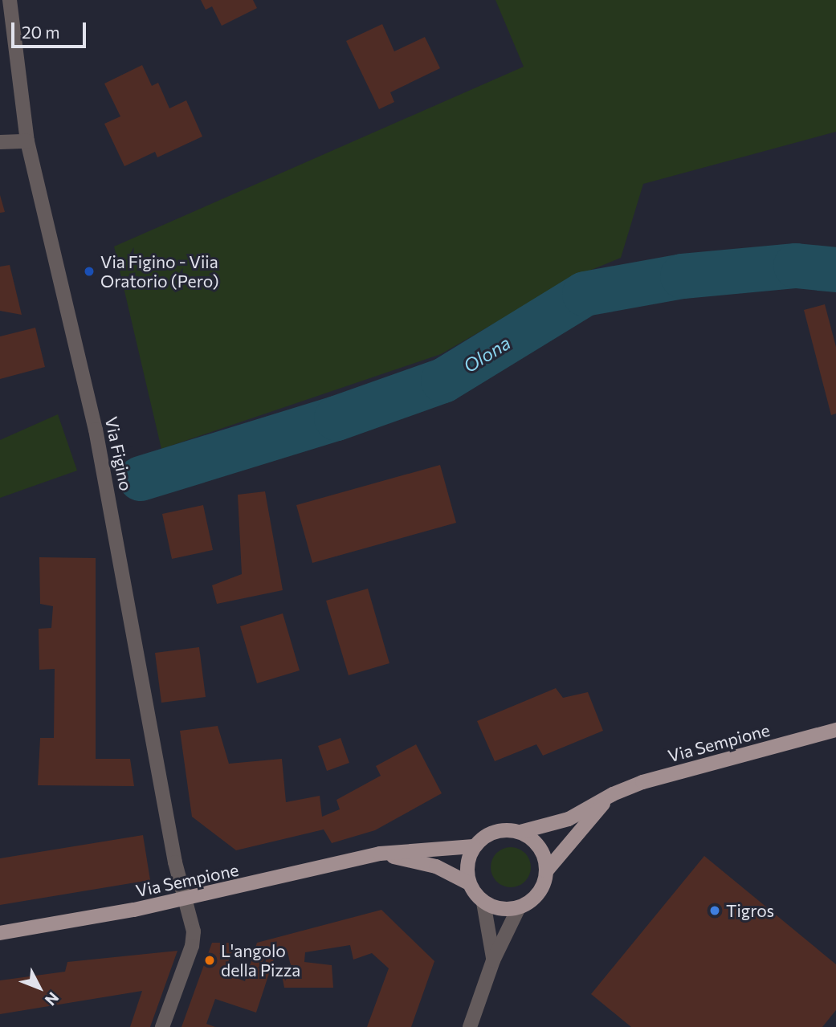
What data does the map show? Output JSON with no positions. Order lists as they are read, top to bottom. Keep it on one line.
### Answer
{"streets":{"main road":["Via Sempione"],"street":["Via Figino"]},"crossings":[["Via Figino","Via Sempione"]],"water":["Olona"],"places":["Via Figino - Viia Oratorio (Pero)","Tigros","L'angolo della Pizza"],"scale_bar":"20 m","north":"bottom right"}
